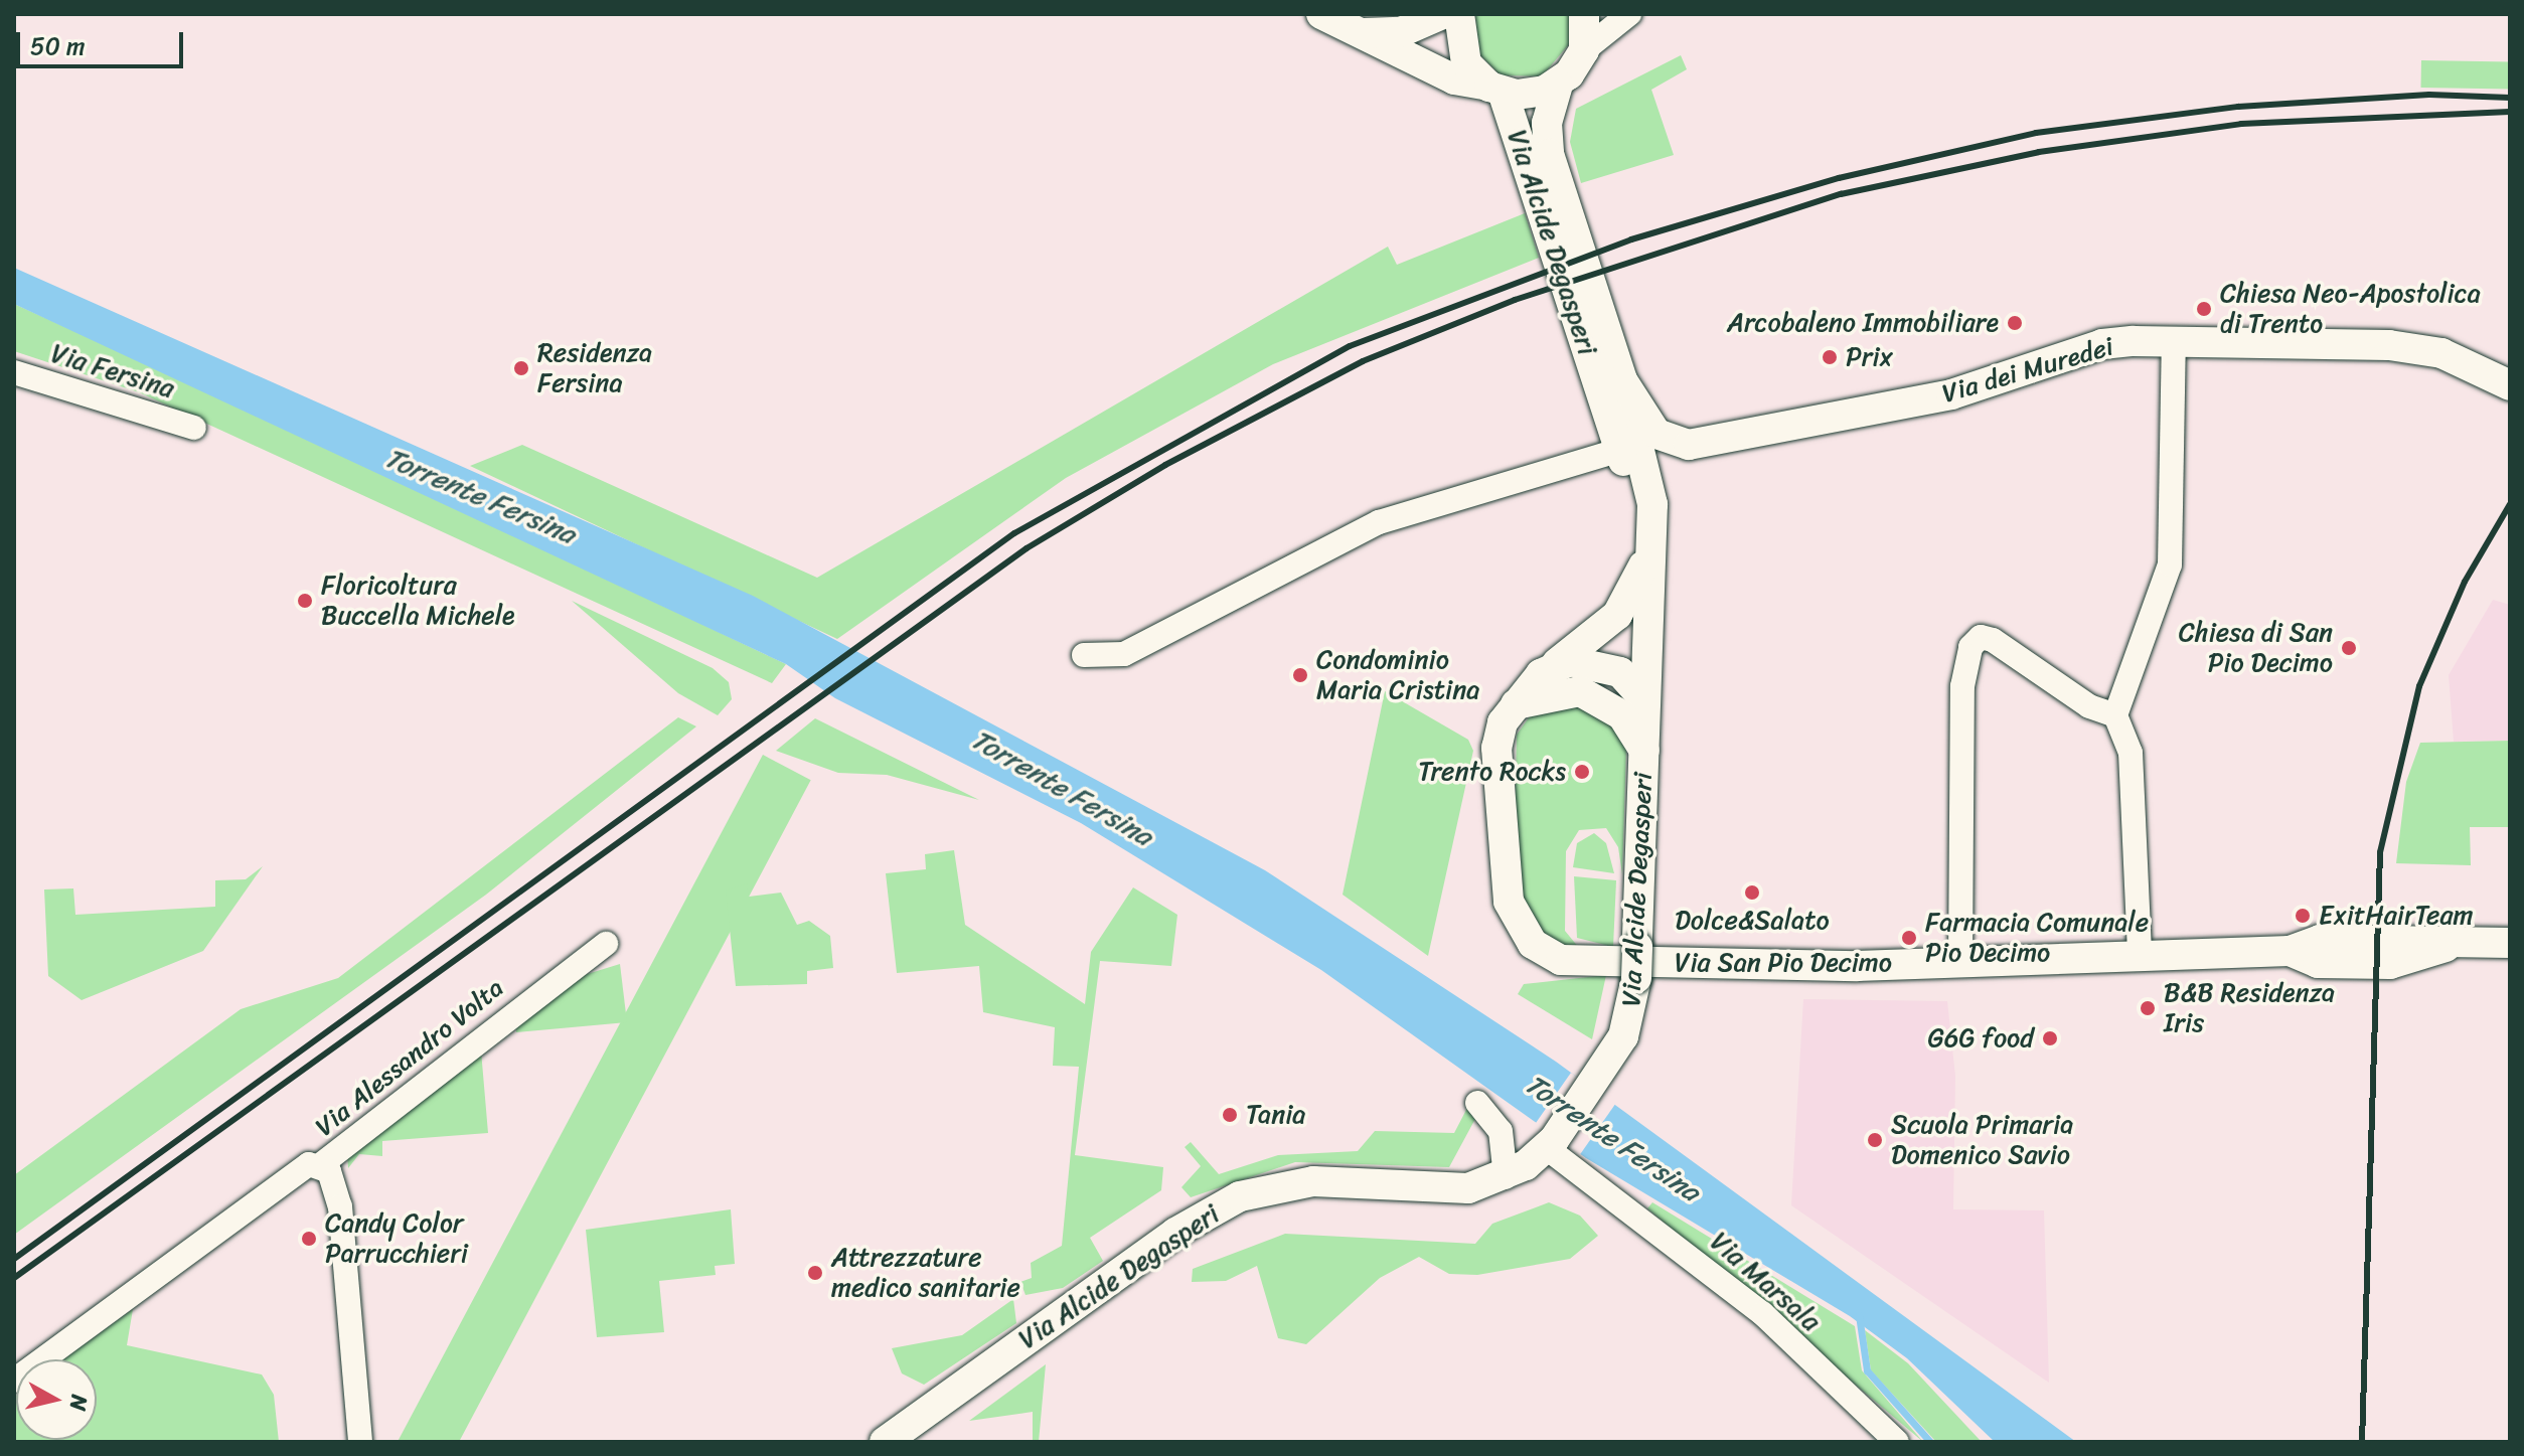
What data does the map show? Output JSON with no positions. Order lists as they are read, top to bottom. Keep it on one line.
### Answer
{"streets":{"street":["Via Alcide Degasperi","Via dei Muredei","Via Fersina","Via San Pio Decimo","Via Alessandro Volta","Via Marsala"]},"crossings":[["Via Alcide Degasperi","Via dei Muredei"],["Via Alcide Degasperi","Via San Pio Decimo"],["Via Alcide Degasperi","Via Marsala"]],"water":["Torrente Fersina"],"places":["Chiesa Neo-Apostolica di Trento","Arcobaleno Immobiliare","Prix","Residenza Fersina","Floricoltura Buccella Michele","Chiesa di San Pio Decimo","Condominio Maria Cristina","Trento Rocks","Dolce&Salato","ExitHairTeam","Farmacia Comunale Pio Decimo","B&B Residenza Iris","G6G food","Tania","Scuola Primaria Domenico Savio","Candy Color Parrucchieri","Attrezzature medico sanitarie"],"scale_bar":"50 m","north":"right"}
